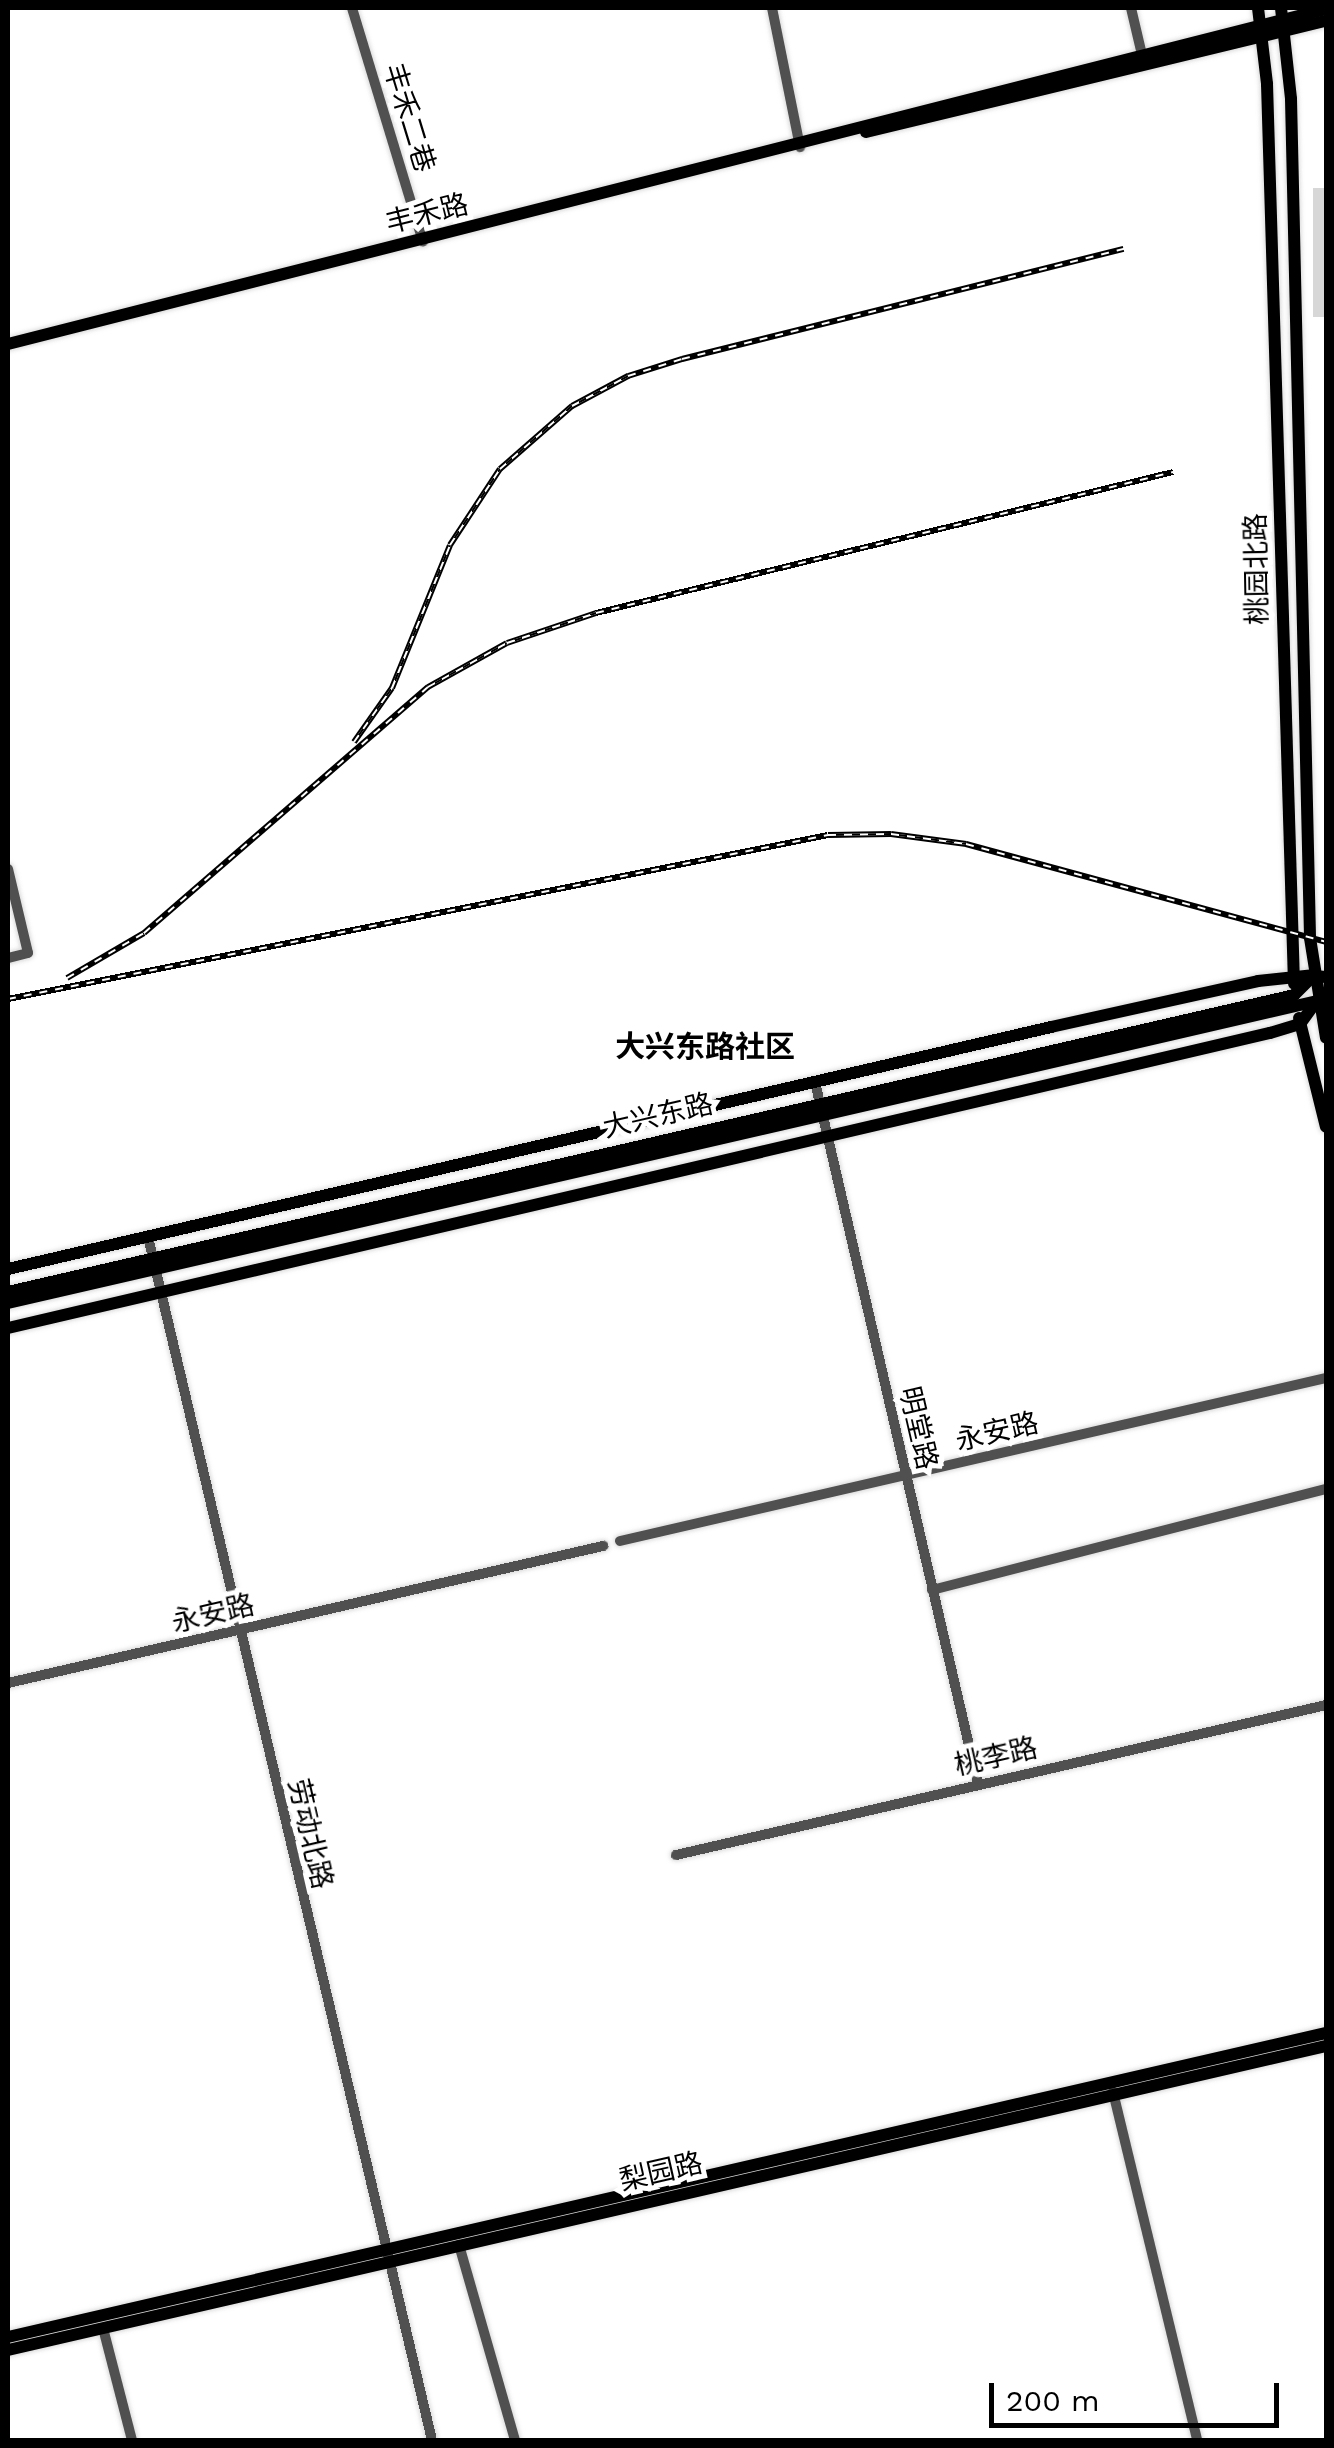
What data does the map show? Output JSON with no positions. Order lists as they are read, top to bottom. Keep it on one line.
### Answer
{"streets":{"main road":["丰禾路","桃园北路","大兴东路","梨园路"],"street":["丰禾二巷","明堂路","永安路","桃李路","劳动北路"]},"crossings":[["丰禾二巷","丰禾路"],["丰禾路","桃园北路"],["桃园北路","大兴东路"],["大兴东路","明堂路"],["大兴东路","劳动北路"],["明堂路","永安路"],["明堂路","桃李路"],["永安路","劳动北路"],["劳动北路","梨园路"]],"districts":["大兴东路社区"],"scale_bar":"200 m"}
